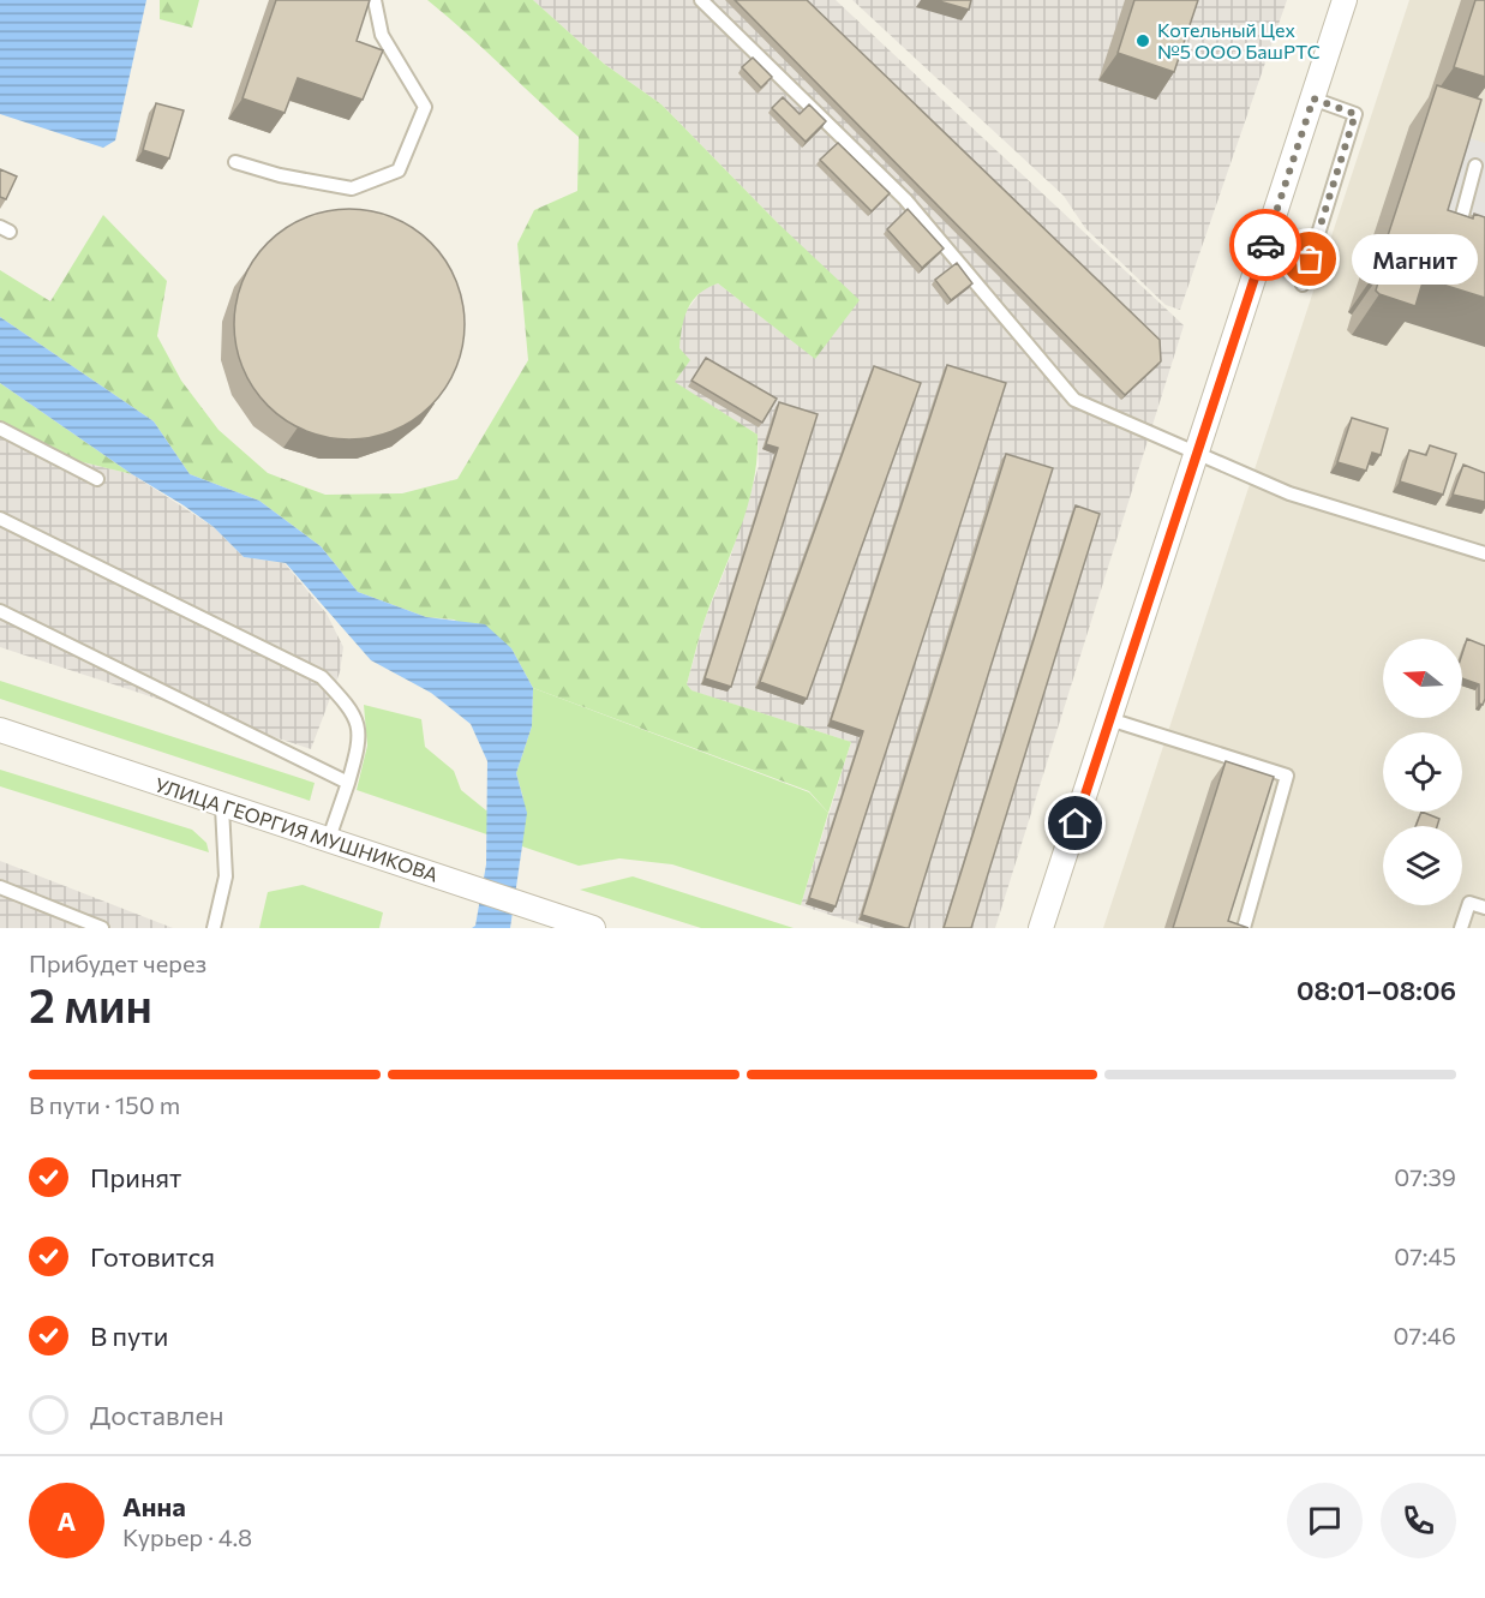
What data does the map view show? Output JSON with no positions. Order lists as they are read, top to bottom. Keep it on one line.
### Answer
{"streets":{"street":["УЛИЦА ГЕОРГИЯ МУШНИКОВА"]},"places":["Котельный Цех №5 ООО БашРТС","Магнит"],"north":"left","page":{"bubble":"Магнит","heading":["2 мин","Прибудет через","08:01–08:06"],"panel":["Анна","Курьер · 4.8"],"bar":"В пути · 150 m","list":[["Принят","07:39"],["Готовится","07:45"],["В пути","07:46"],"Доставлен"],"round":"А"}}
